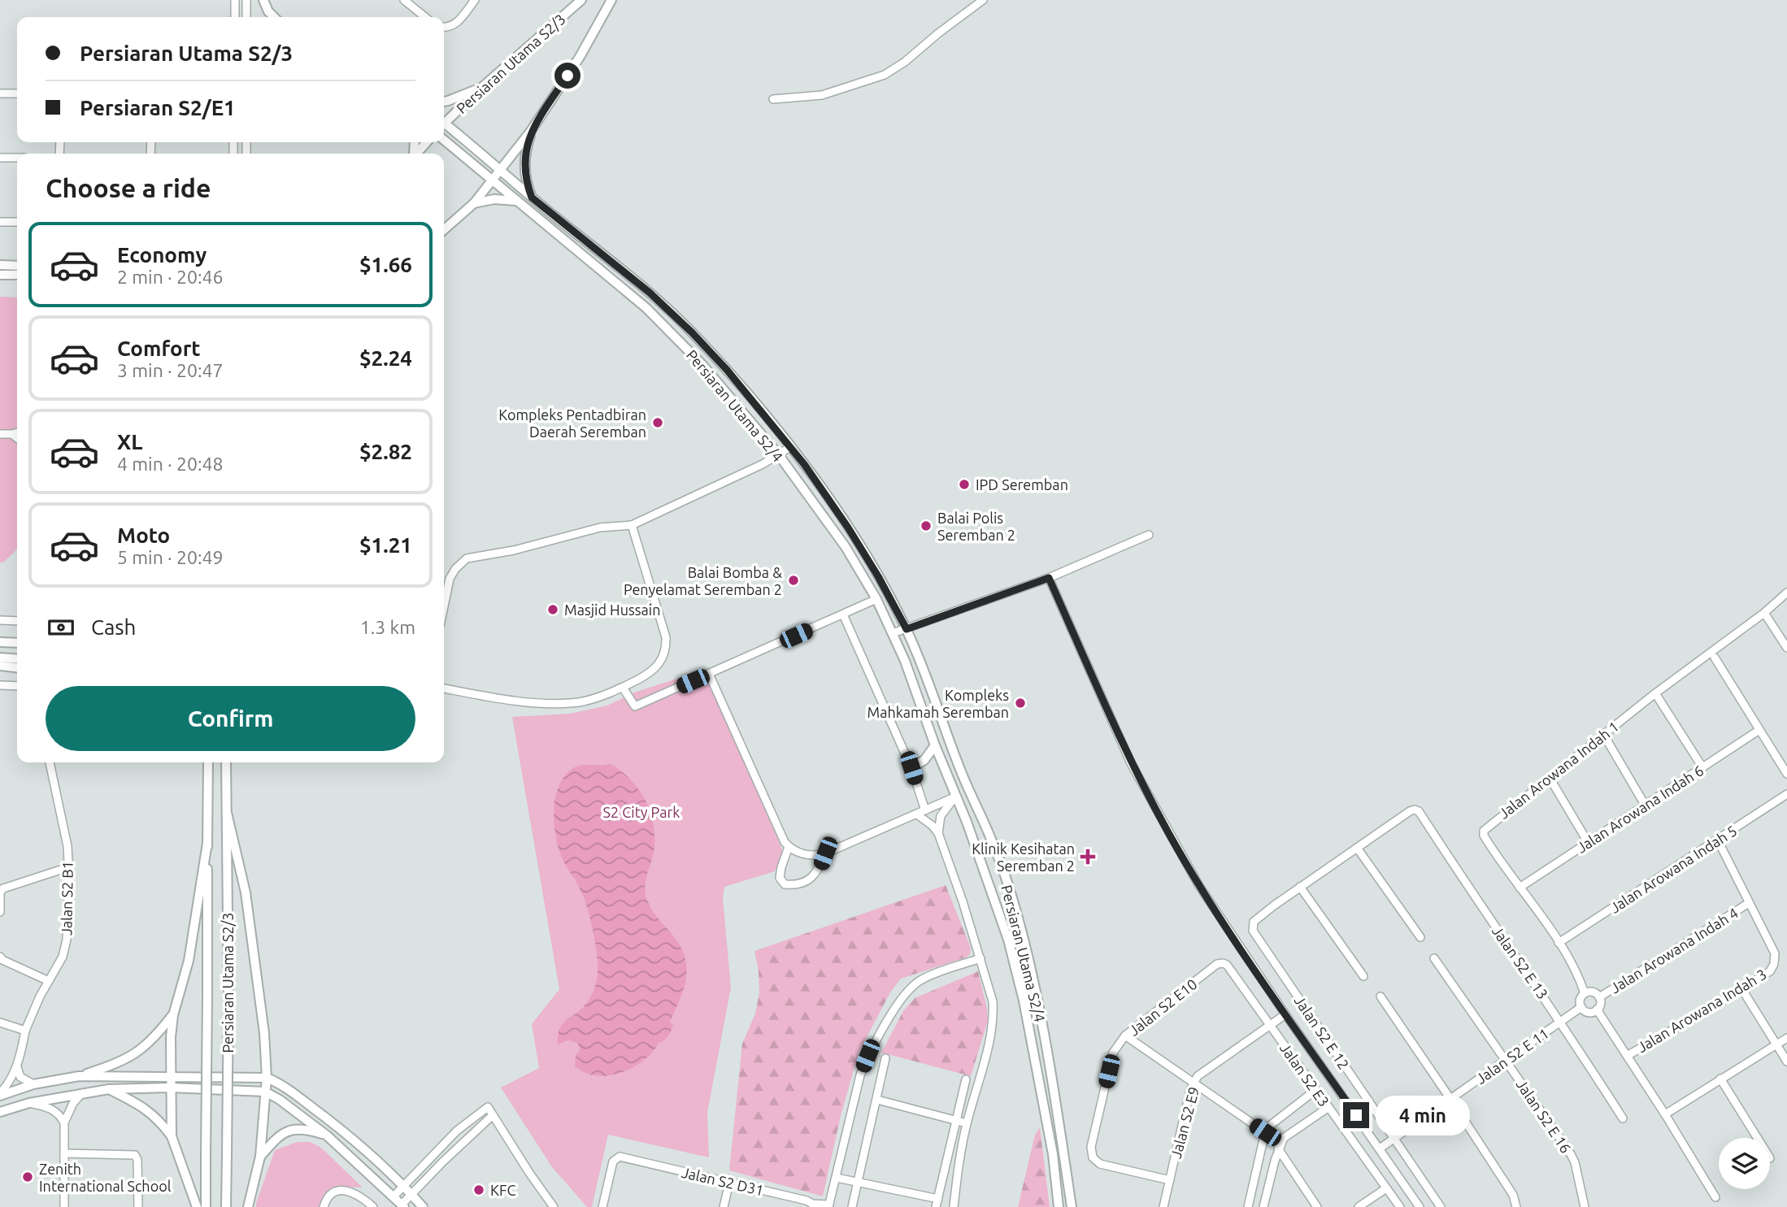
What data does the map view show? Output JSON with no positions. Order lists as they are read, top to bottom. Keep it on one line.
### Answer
{"streets":{"main road":["Persiaran Utama S2/3","Persiaran Utama S2/4"],"street":["Jalan Arowana Indah 1","Jalan Arowana Indah 6","Jalan Arowana Indah 5","Jalan S2 B1","Jalan Arowana Indah 4","Jalan S2 E 13","Jalan S2 E10","Jalan Arowana Indah 3","Jalan S2 E 12","Jalan S2 E 11","Jalan S2 E3","Jalan S2 E 16","Jalan S2 E9","Jalan S2 D31"]},"crossings":[["Jalan Arowana Indah 1","Jalan Arowana Indah 6"],["Jalan Arowana Indah 1","Jalan Arowana Indah 5"],["Jalan Arowana Indah 1","Jalan Arowana Indah 4"],["Jalan Arowana Indah 1","Jalan S2 E 11"],["Jalan Arowana Indah 5","Jalan Arowana Indah 3"],["Jalan Arowana Indah 4","Jalan Arowana Indah 3"],["Jalan Arowana Indah 4","Jalan S2 E 11"],["Jalan S2 E 13","Jalan S2 E 11"],["Jalan S2 E10","Jalan S2 E3"],["Jalan S2 E10","Jalan S2 E9"],["Jalan S2 E 12","Jalan S2 E 11"],["Jalan S2 E 11","Jalan S2 E 16"],["Jalan S2 E3","Jalan S2 E9"]],"parks":["S2 City Park"],"places":{"other":["Kompleks Pentadbiran Daerah Seremban","IPD Seremban","Balai Polis Seremban 2","Balai Bomba & Penyelamat Seremban 2","Masjid Hussain","Kompleks Mahkamah Seremban","Zenith International School","KFC"],"health":["Klinik Kesihatan Seremban 2"]},"page":{"banner":["Persiaran Utama S2/3","Persiaran S2/E1"],"heading":"Choose a ride","list":[{"name":"Economy","note":"2 min · 20:46","value":"$1.66"},{"name":"Comfort","note":"3 min · 20:47","value":"$2.24"},{"name":"XL","note":"4 min · 20:48","value":"$2.82"},{"name":"Moto","note":"5 min · 20:49","value":"$1.21"}],"pay":["Cash","1.3 km"],"buttons":"Confirm","bubble":"4 min"}}
